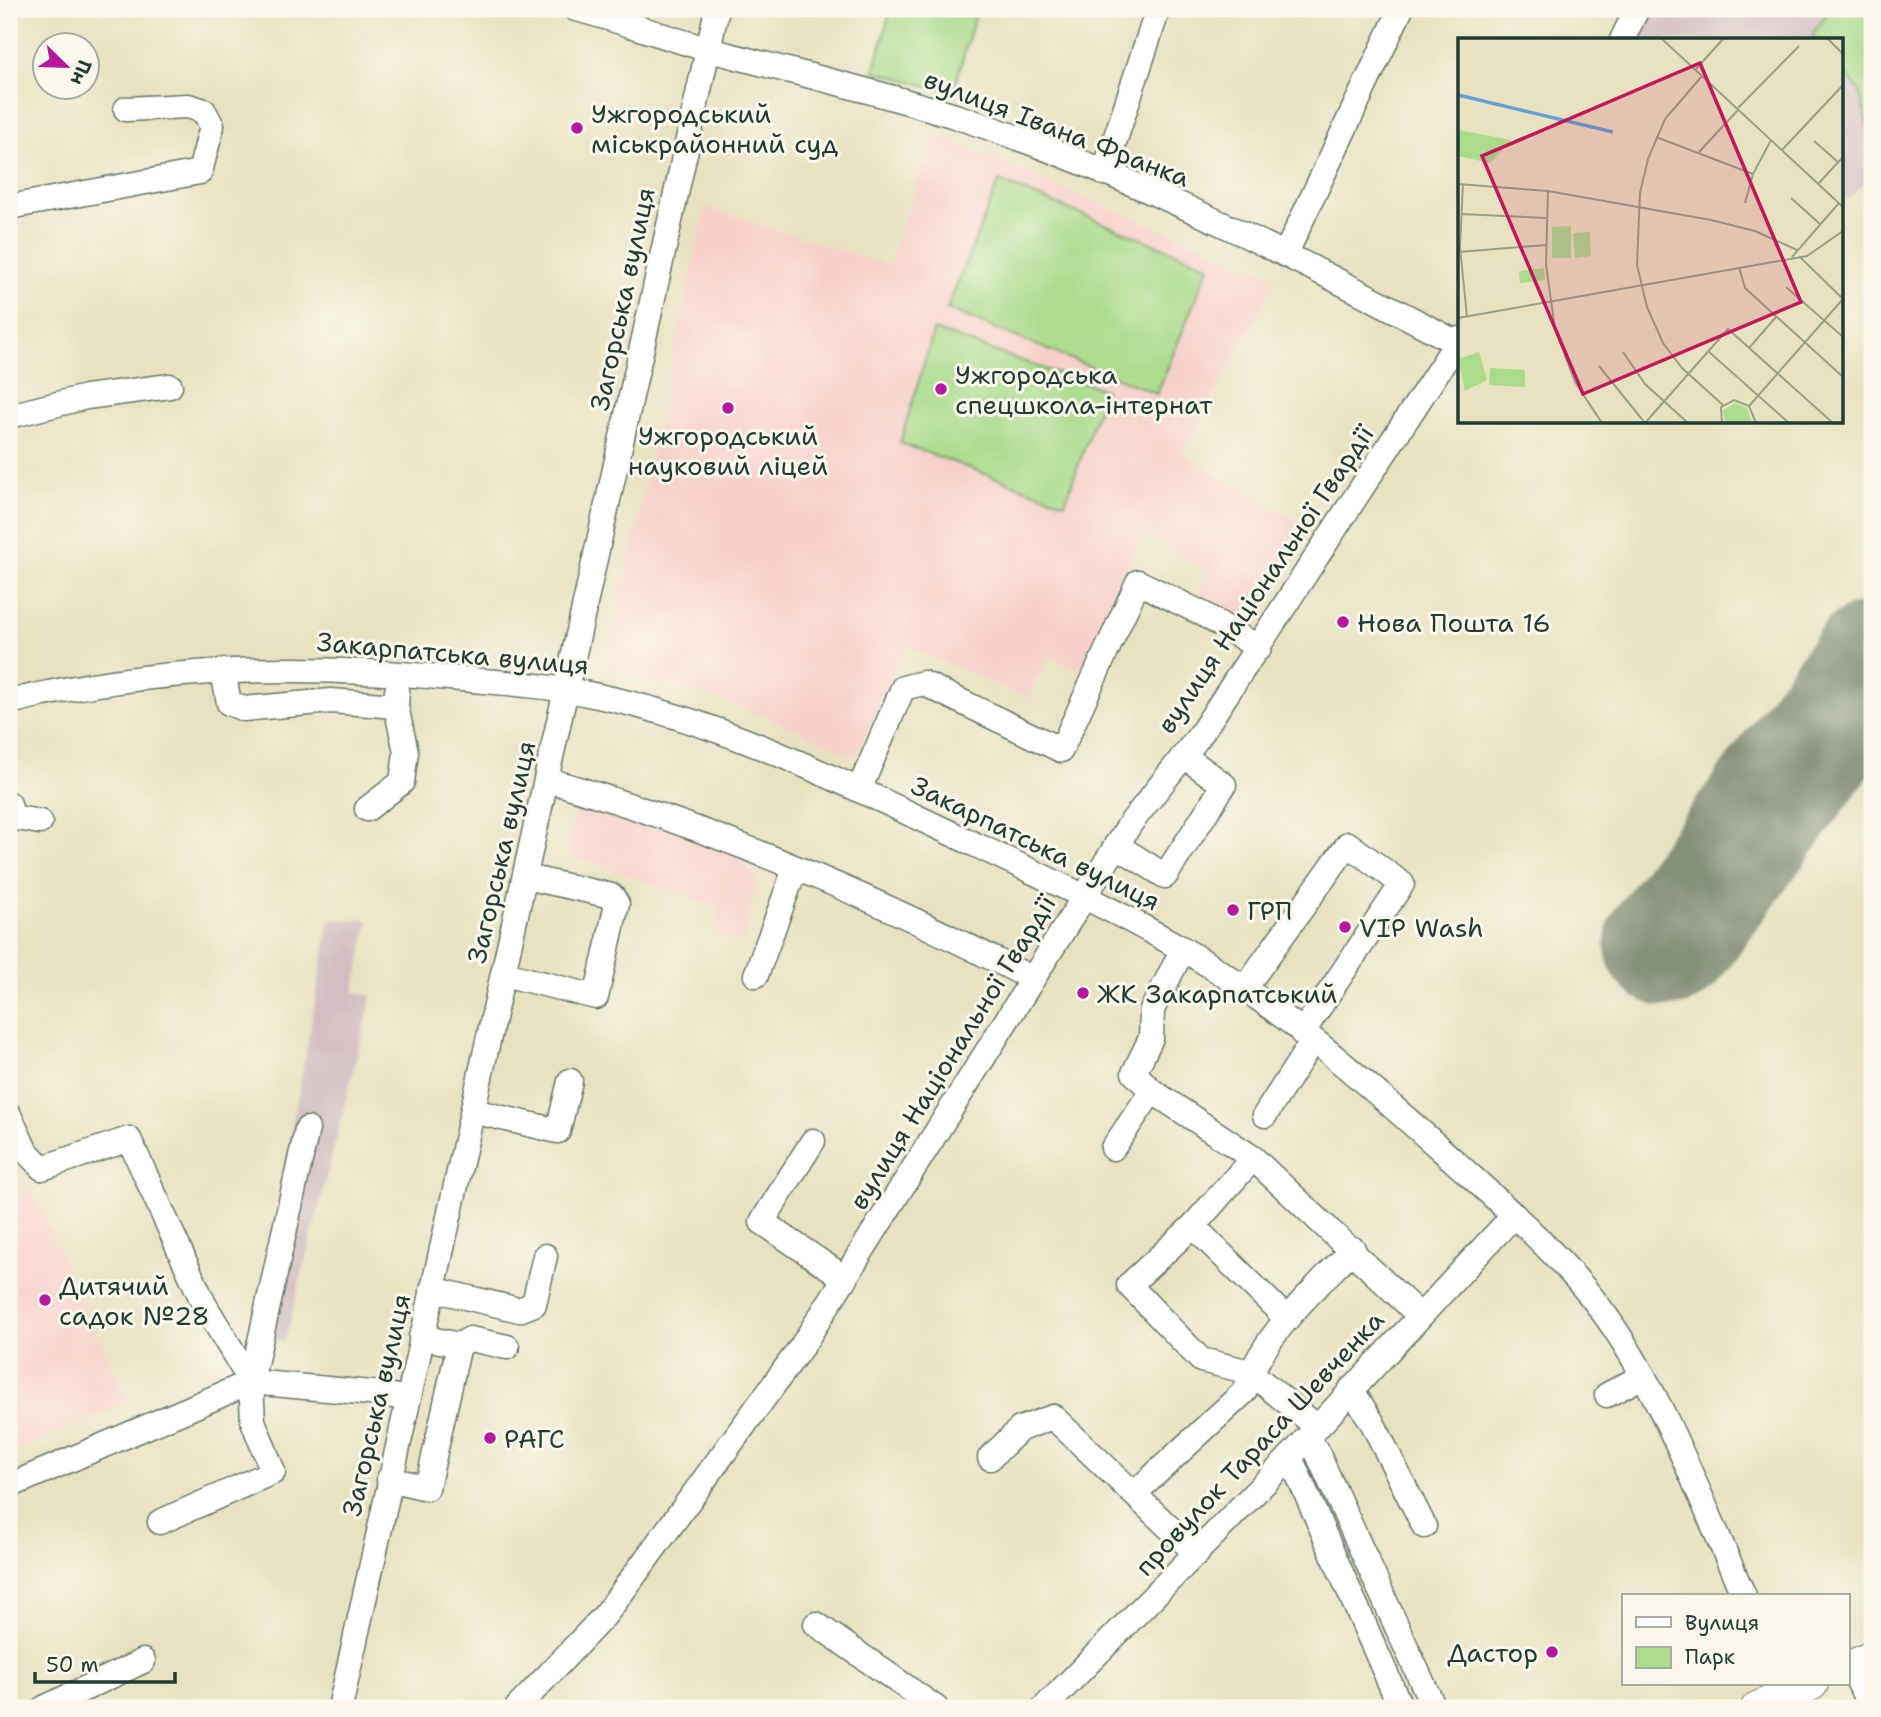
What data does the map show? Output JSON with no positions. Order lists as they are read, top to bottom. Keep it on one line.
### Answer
{"streets":{"street":["вулиця Івана Франка","Загорська вулиця","вулиця Національної Гвардії","Закарпатська вулиця","провулок Тараса Шевченка"]},"crossings":[["вулиця Івана Франка","Загорська вулиця"],["вулиця Івана Франка","вулиця Національної Гвардії"],["Загорська вулиця","Закарпатська вулиця"],["вулиця Національної Гвардії","Закарпатська вулиця"],["Закарпатська вулиця","провулок Тараса Шевченка"]],"places":["Ужгородський міськрайонний суд","Ужгородська спецшкола-інтернат","Ужгородський науковий ліцей","Нова Пошта 16","ГРП","VIP Wash","ЖК Закарпатський","Дитячий садок №28","РАГС","Дастор"],"legend":["Вулиця","Парк"],"scale_bar":"50 m","north":"bottom right"}
